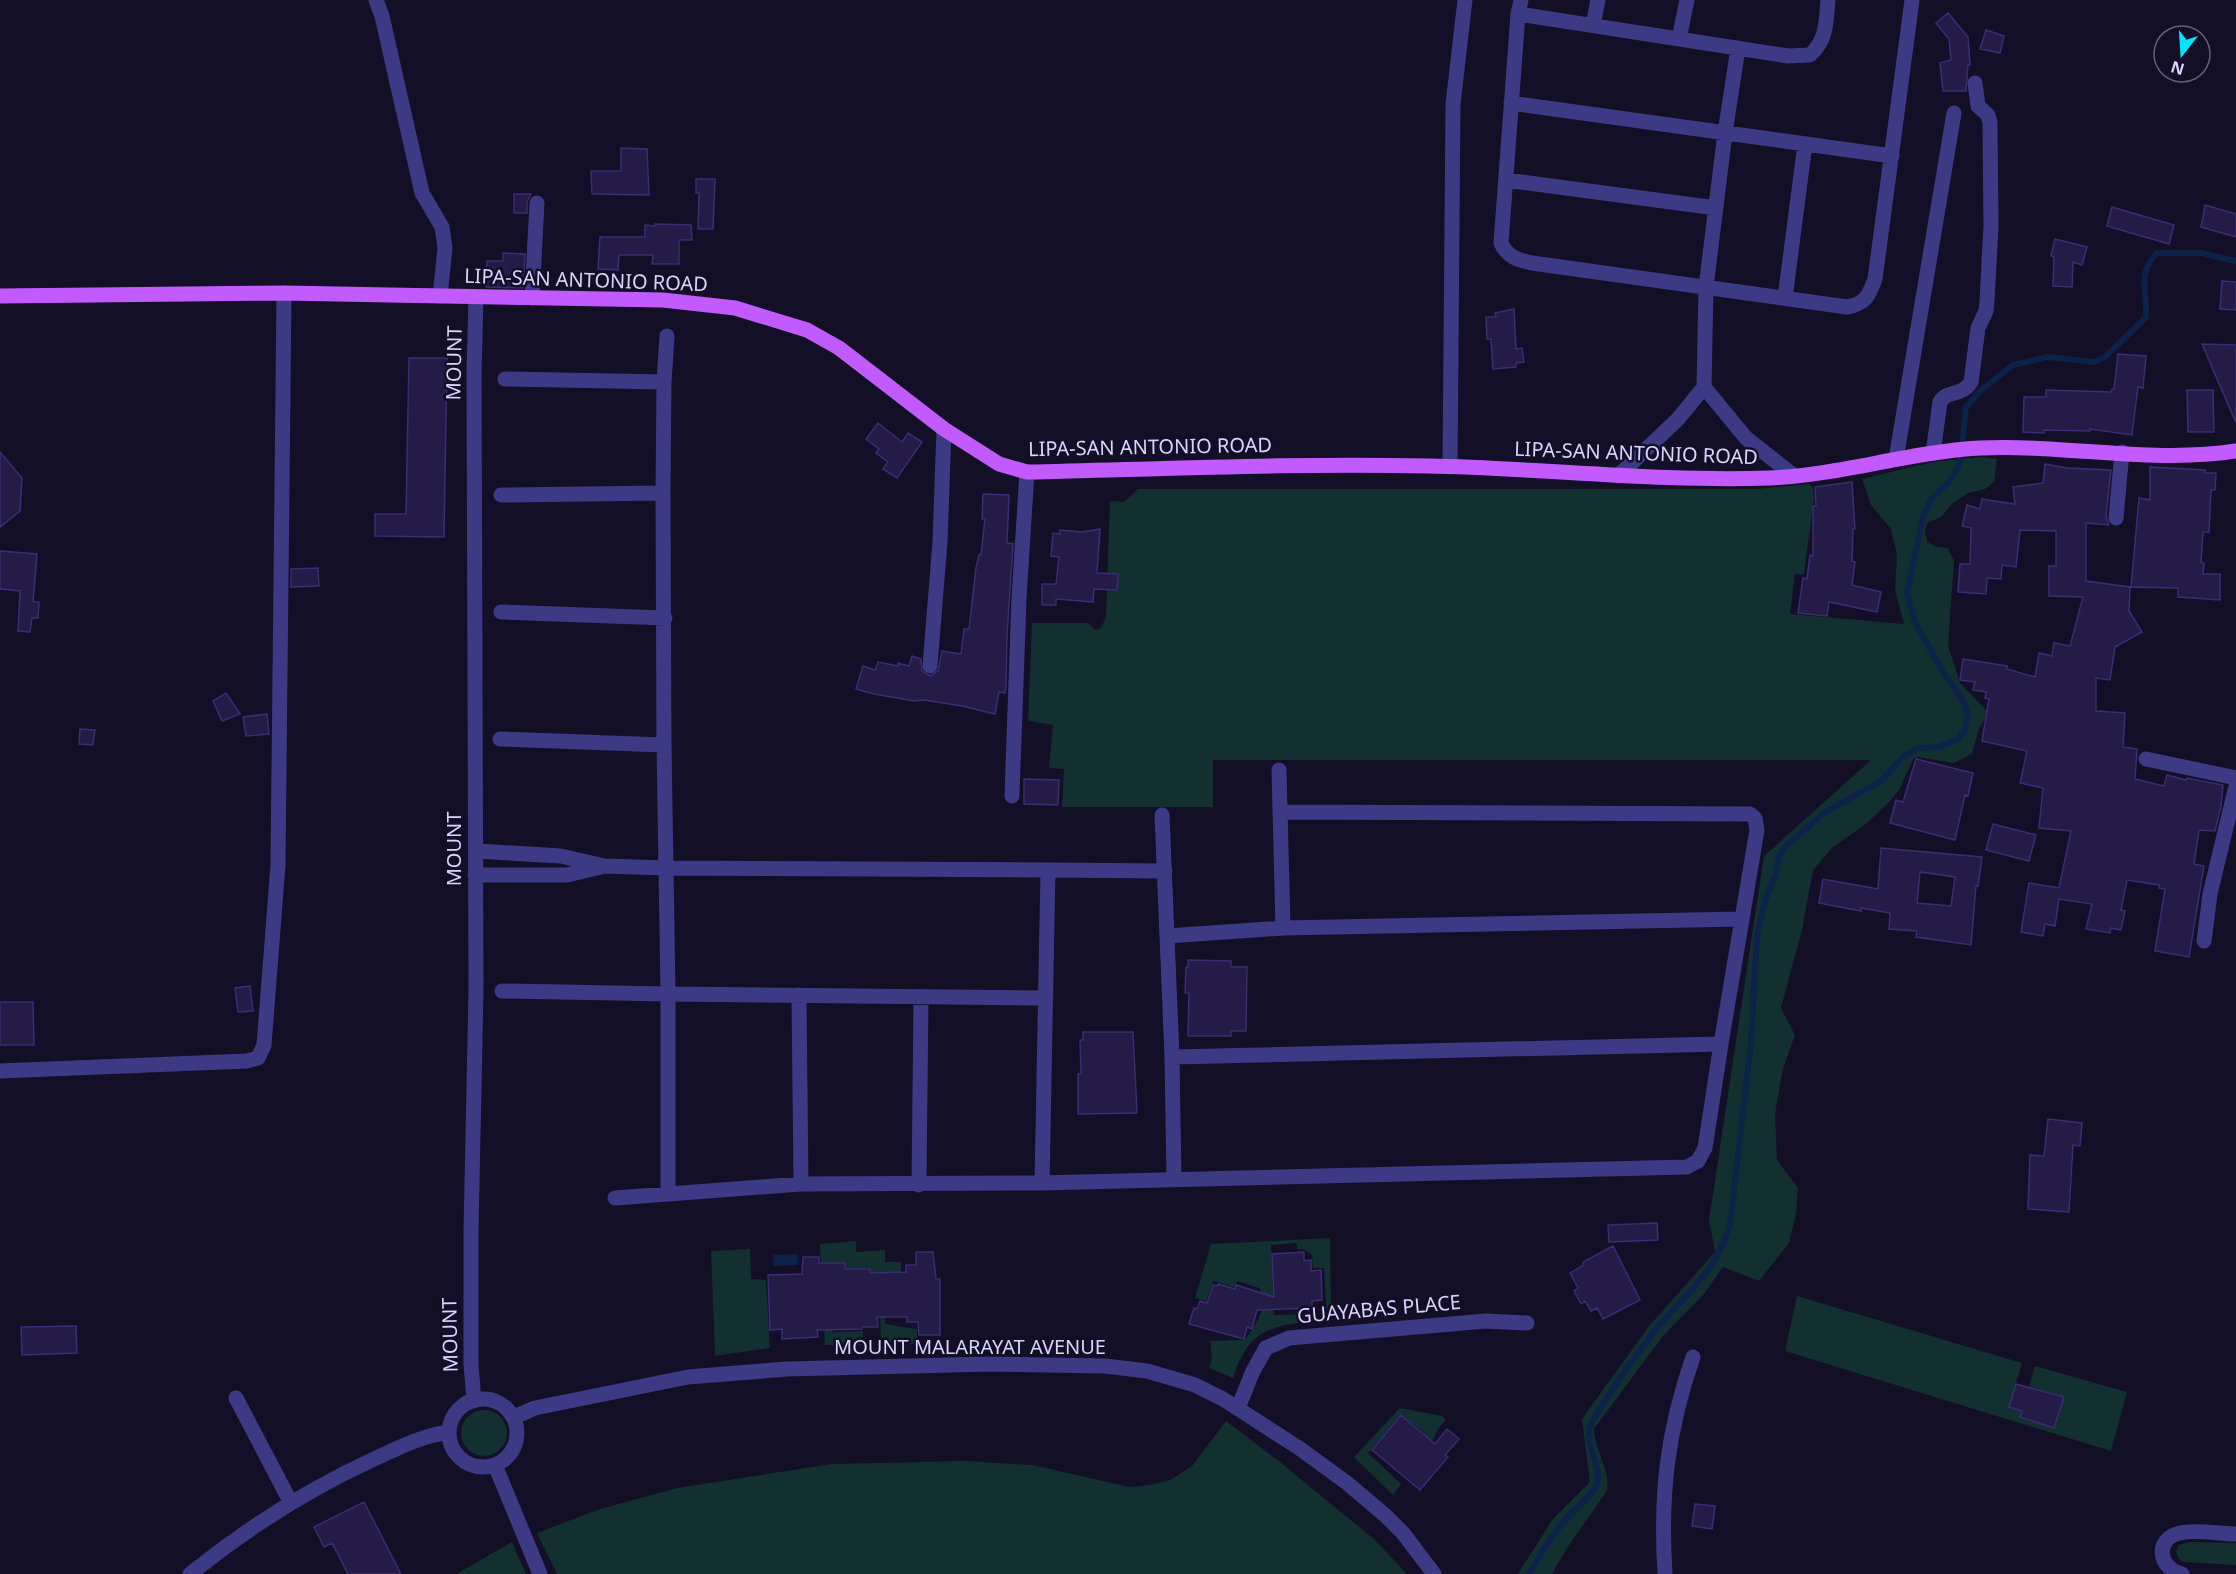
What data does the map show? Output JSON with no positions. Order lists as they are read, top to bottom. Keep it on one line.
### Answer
{"streets":{"main road":["LIPA-SAN ANTONIO ROAD"],"street":["MOUNT","GUAYABAS PLACE","MOUNT MALARAYAT AVENUE"]},"crossings":[["LIPA-SAN ANTONIO ROAD","MOUNT"],["MOUNT","MOUNT MALARAYAT AVENUE"],["GUAYABAS PLACE","MOUNT MALARAYAT AVENUE"]],"north":"bottom"}
